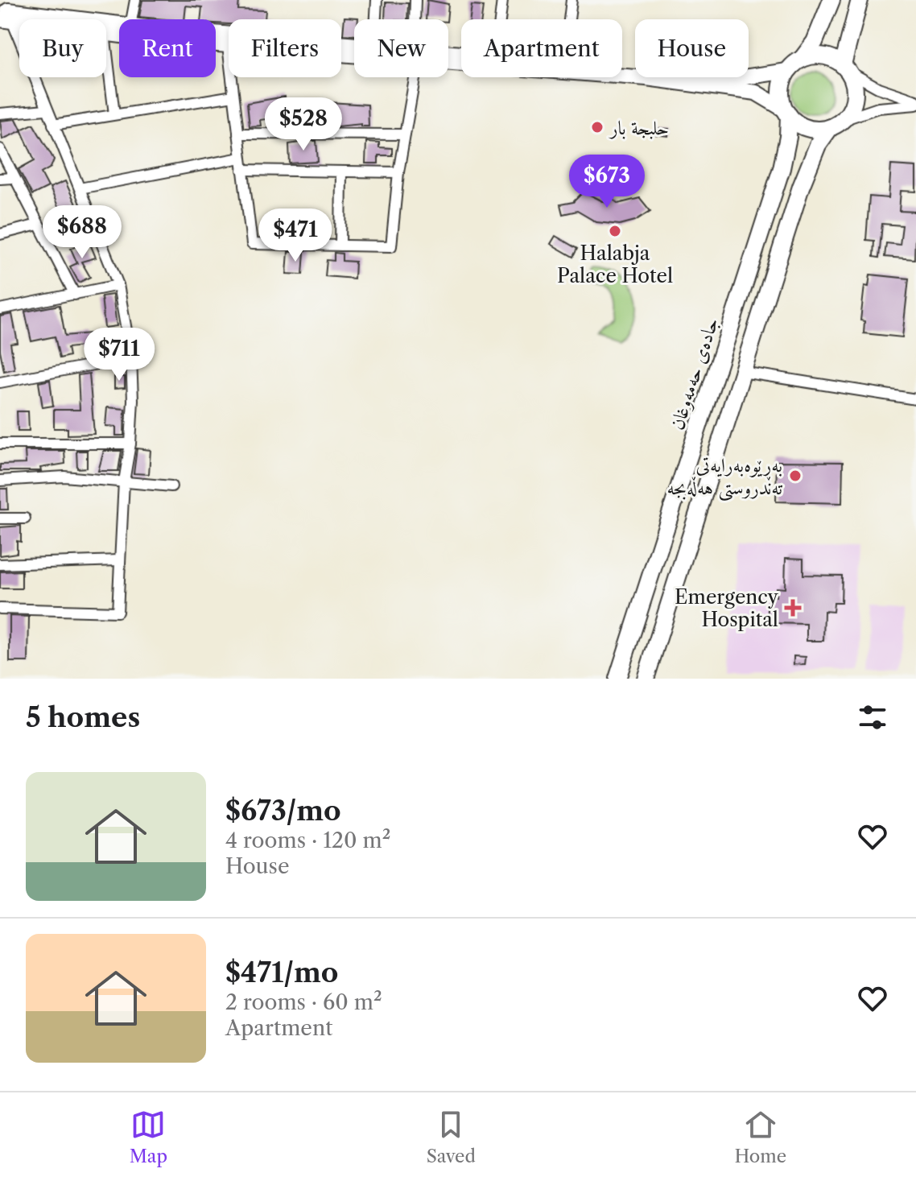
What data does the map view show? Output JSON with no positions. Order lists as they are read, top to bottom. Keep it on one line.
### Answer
{"streets":{"main road":["جادەی حەمەوغان"]},"places":{"other":["حلبجة بار","Halabja Palace Hotel","بەڕێوەبەرایەتی تەندروستی هەڵەبجە"],"health":["Emergency Hospital"]},"page":{"chip":["Buy","Rent","Filters","New","Apartment","House"],"price":["$528","$673","$688","$471","$711"],"heading":"5 homes","list":[{"name":"$673/mo","note":"4 rooms · 120 m² · House"},{"name":"$471/mo","note":"2 rooms · 60 m² · Apartment"}],"tabs":["Map","Saved","Home"]}}
